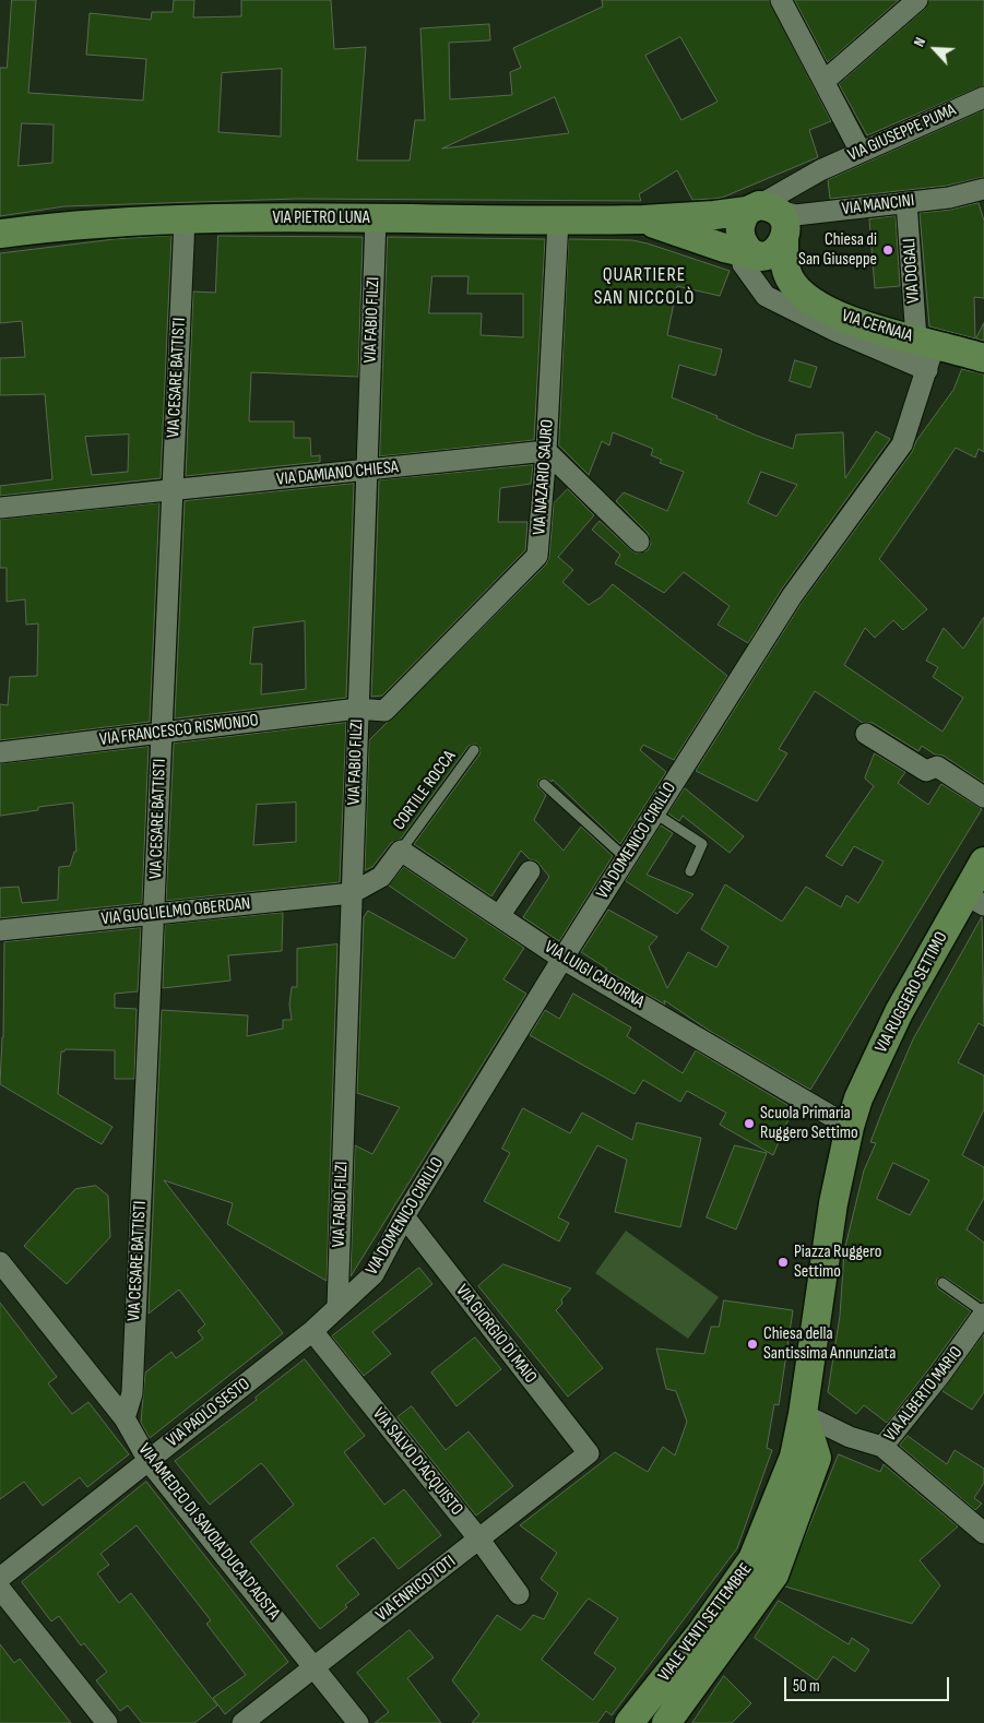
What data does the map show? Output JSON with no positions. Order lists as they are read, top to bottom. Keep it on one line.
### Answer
{"streets":{"street":["VIA GIUSEPPE PUMA","VIA MANCINI","VIA PIETRO LUNA","VIA DOGALI","VIA FABIO FILZI","VIA CERNAIA","VIA CESARE BATTISTI","VIA DAMIANO CHIESA","VIA NAZARIO SAURO","VIA FRANCESCO RISMONDO","VIA DOMENICO CIRILLO","VIA GUGLIELMO OBERDAN","VIA LUIGI CADORNA","VIA RUGGERO SETTIMO","VIA GIORGIO DI MAIO","VIA ALBERTO MARIO","VIA PAOLO SESTO","VIA SALVO D'ACQUISTO","VIA AMEDEO DI SAVOIA DUCA D'AOSTA","VIA ENRICO TOTI","VIALE VENTI SETTEMBRE"],"lane":["CORTILE ROCCA"]},"crossings":[["VIA GIUSEPPE PUMA","VIA MANCINI"],["VIA GIUSEPPE PUMA","VIA PIETRO LUNA"],["VIA GIUSEPPE PUMA","VIA CERNAIA"],["VIA MANCINI","VIA PIETRO LUNA"],["VIA MANCINI","VIA DOGALI"],["VIA MANCINI","VIA CERNAIA"],["VIA PIETRO LUNA","VIA FABIO FILZI"],["VIA PIETRO LUNA","VIA CERNAIA"],["VIA PIETRO LUNA","VIA CESARE BATTISTI"],["VIA PIETRO LUNA","VIA NAZARIO SAURO"],["VIA DOGALI","VIA CERNAIA"],["VIA DOGALI","VIA DOMENICO CIRILLO"],["VIA FABIO FILZI","VIA DAMIANO CHIESA"],["VIA FABIO FILZI","VIA NAZARIO SAURO"],["VIA FABIO FILZI","VIA FRANCESCO RISMONDO"],["VIA FABIO FILZI","VIA DOMENICO CIRILLO"],["VIA FABIO FILZI","VIA GUGLIELMO OBERDAN"],["VIA FABIO FILZI","VIA PAOLO SESTO"],["VIA CERNAIA","VIA DOMENICO CIRILLO"],["VIA CESARE BATTISTI","VIA DAMIANO CHIESA"],["VIA CESARE BATTISTI","VIA FRANCESCO RISMONDO"],["VIA CESARE BATTISTI","VIA GUGLIELMO OBERDAN"],["VIA CESARE BATTISTI","VIA AMEDEO DI SAVOIA DUCA D'AOSTA"],["VIA DAMIANO CHIESA","VIA NAZARIO SAURO"],["VIA NAZARIO SAURO","VIA FRANCESCO RISMONDO"],["CORTILE ROCCA","VIA LUIGI CADORNA"],["VIA DOMENICO CIRILLO","VIA LUIGI CADORNA"],["VIA DOMENICO CIRILLO","VIA GIORGIO DI MAIO"],["VIA DOMENICO CIRILLO","VIA PAOLO SESTO"],["VIA LUIGI CADORNA","VIA RUGGERO SETTIMO"],["VIA GIORGIO DI MAIO","VIA ENRICO TOTI"],["VIA PAOLO SESTO","VIA SALVO D'ACQUISTO"],["VIA PAOLO SESTO","VIA AMEDEO DI SAVOIA DUCA D'AOSTA"],["VIA SALVO D'ACQUISTO","VIA ENRICO TOTI"],["VIA AMEDEO DI SAVOIA DUCA D'AOSTA","VIA ENRICO TOTI"]],"districts":["QUARTIERE SAN NICCOLÒ"],"places":["Chiesa di San Giuseppe","Scuola Primaria Ruggero Settimo","Piazza Ruggero Settimo","Chiesa della Santissima Annunziata"],"scale_bar":"50 m","north":"top left"}
